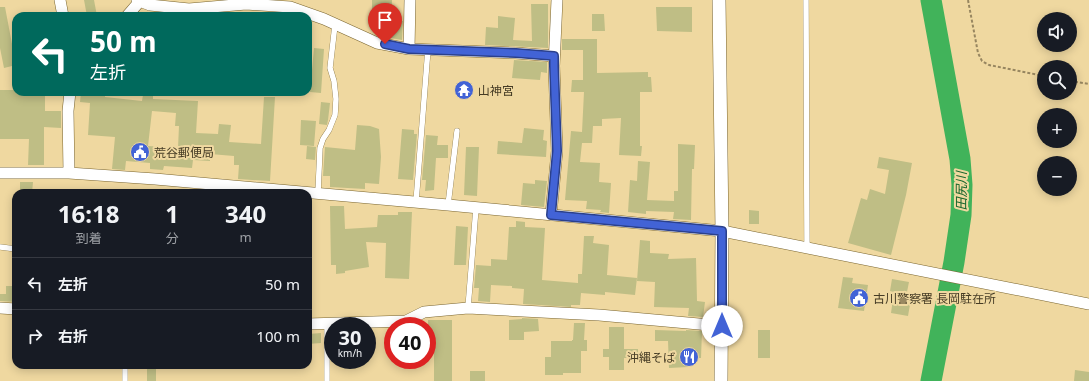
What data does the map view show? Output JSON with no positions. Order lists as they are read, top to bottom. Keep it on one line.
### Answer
{"water":["田尻川"],"places":{"temple":["山神宮"],"public building":["荒谷郵便局","古川警察署 長岡駐在所"],"restaurant":["沖縄そば"]},"page":{"map_buttons":["+","−"],"turn":["50 m","左折"],"eta":["16:18","到着","1","分","340","m"],"list":[{"name":"左折","value":"50 m"},{"name":"右折","value":"100 m"}],"speed":"30 km/h","limit":"40"}}
